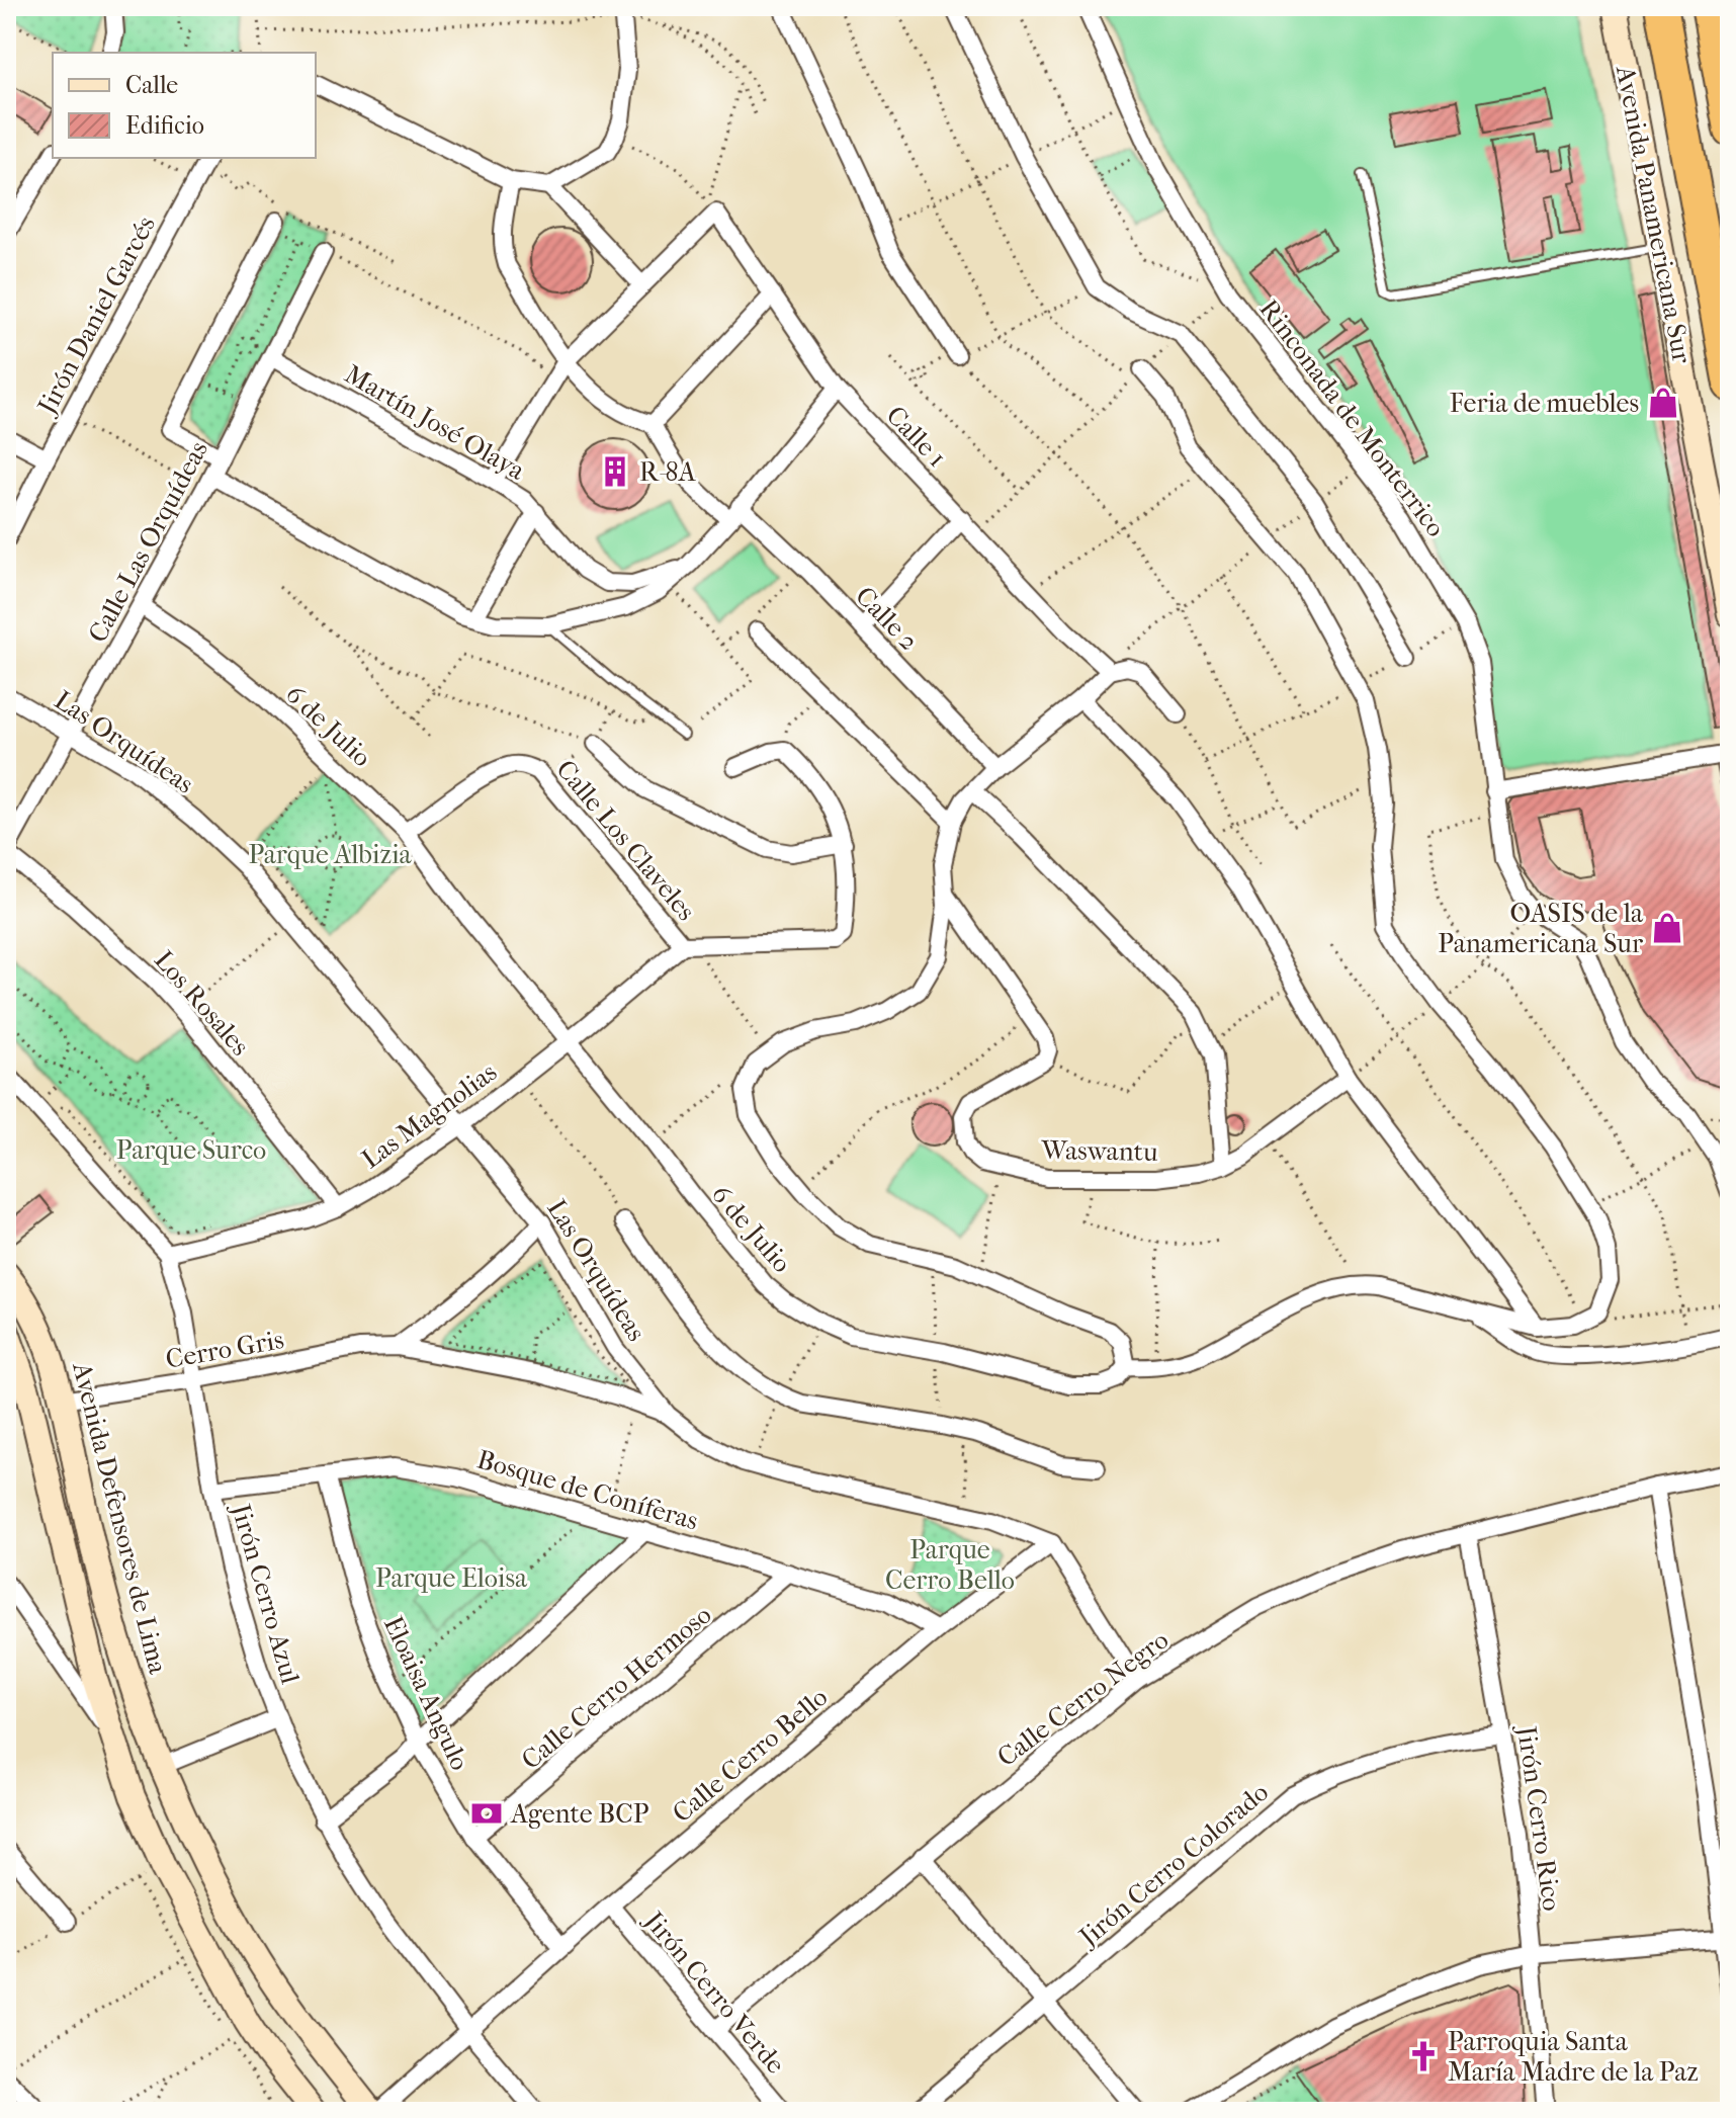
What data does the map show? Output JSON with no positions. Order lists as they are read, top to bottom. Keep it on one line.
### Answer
{"streets":{"highway":["Avenida Panamericana Sur"],"main road":["Avenida Defensores de Lima"],"street":["Jirón Daniel Garcés","Rinconada de Monterrico","Martín José Olaya","Calle 1","Calle Las Orquídeas","Calle 2","6 de Julio","Las Orquídeas","Calle Los Claveles","Los Rosales","Las Magnolias","Waswantu","Cerro Gris","Bosque de Coníferas","Jirón Cerro Azul","Calle Cerro Hermoso","Eloaisa Angulo","Calle Cerro Negro","Calle Cerro Bello","Jirón Cerro Rico","Jirón Cerro Colorado","Jirón Cerro Verde"]},"crossings":[["Martín José Olaya","Calle Las Orquídeas"],["Calle Las Orquídeas","6 de Julio"],["Calle Las Orquídeas","Las Orquídeas"],["Calle Las Orquídeas","Los Rosales"],["6 de Julio","Calle Los Claveles"],["6 de Julio","Las Magnolias"],["Las Orquídeas","Las Magnolias"],["Las Orquídeas","Cerro Gris"],["Las Orquídeas","Calle Cerro Bello"],["Calle Los Claveles","Las Magnolias"],["Los Rosales","Las Magnolias"],["Las Magnolias","Jirón Cerro Azul"],["Cerro Gris","Avenida Defensores de Lima"],["Cerro Gris","Jirón Cerro Azul"],["Bosque de Coníferas","Jirón Cerro Azul"],["Bosque de Coníferas","Calle Cerro Hermoso"],["Bosque de Coníferas","Eloaisa Angulo"],["Bosque de Coníferas","Calle Cerro Bello"],["Jirón Cerro Azul","Calle Cerro Bello"],["Calle Cerro Hermoso","Eloaisa Angulo"],["Eloaisa Angulo","Calle Cerro Bello"],["Calle Cerro Negro","Jirón Cerro Rico"],["Calle Cerro Negro","Jirón Cerro Verde"],["Calle Cerro Bello","Jirón Cerro Verde"],["Jirón Cerro Rico","Jirón Cerro Colorado"]],"parks":["Parque Albizia","Parque Surco","Parque Cerro Bello","Parque Eloisa"],"places":{"shop":["Feria de muebles","OASIS de la Panamericana Sur"],"building":["R-8A"],"bank":["Agente BCP"],"church":["Parroquia Santa María Madre de la Paz"]},"legend":["Calle","Edificio"]}
